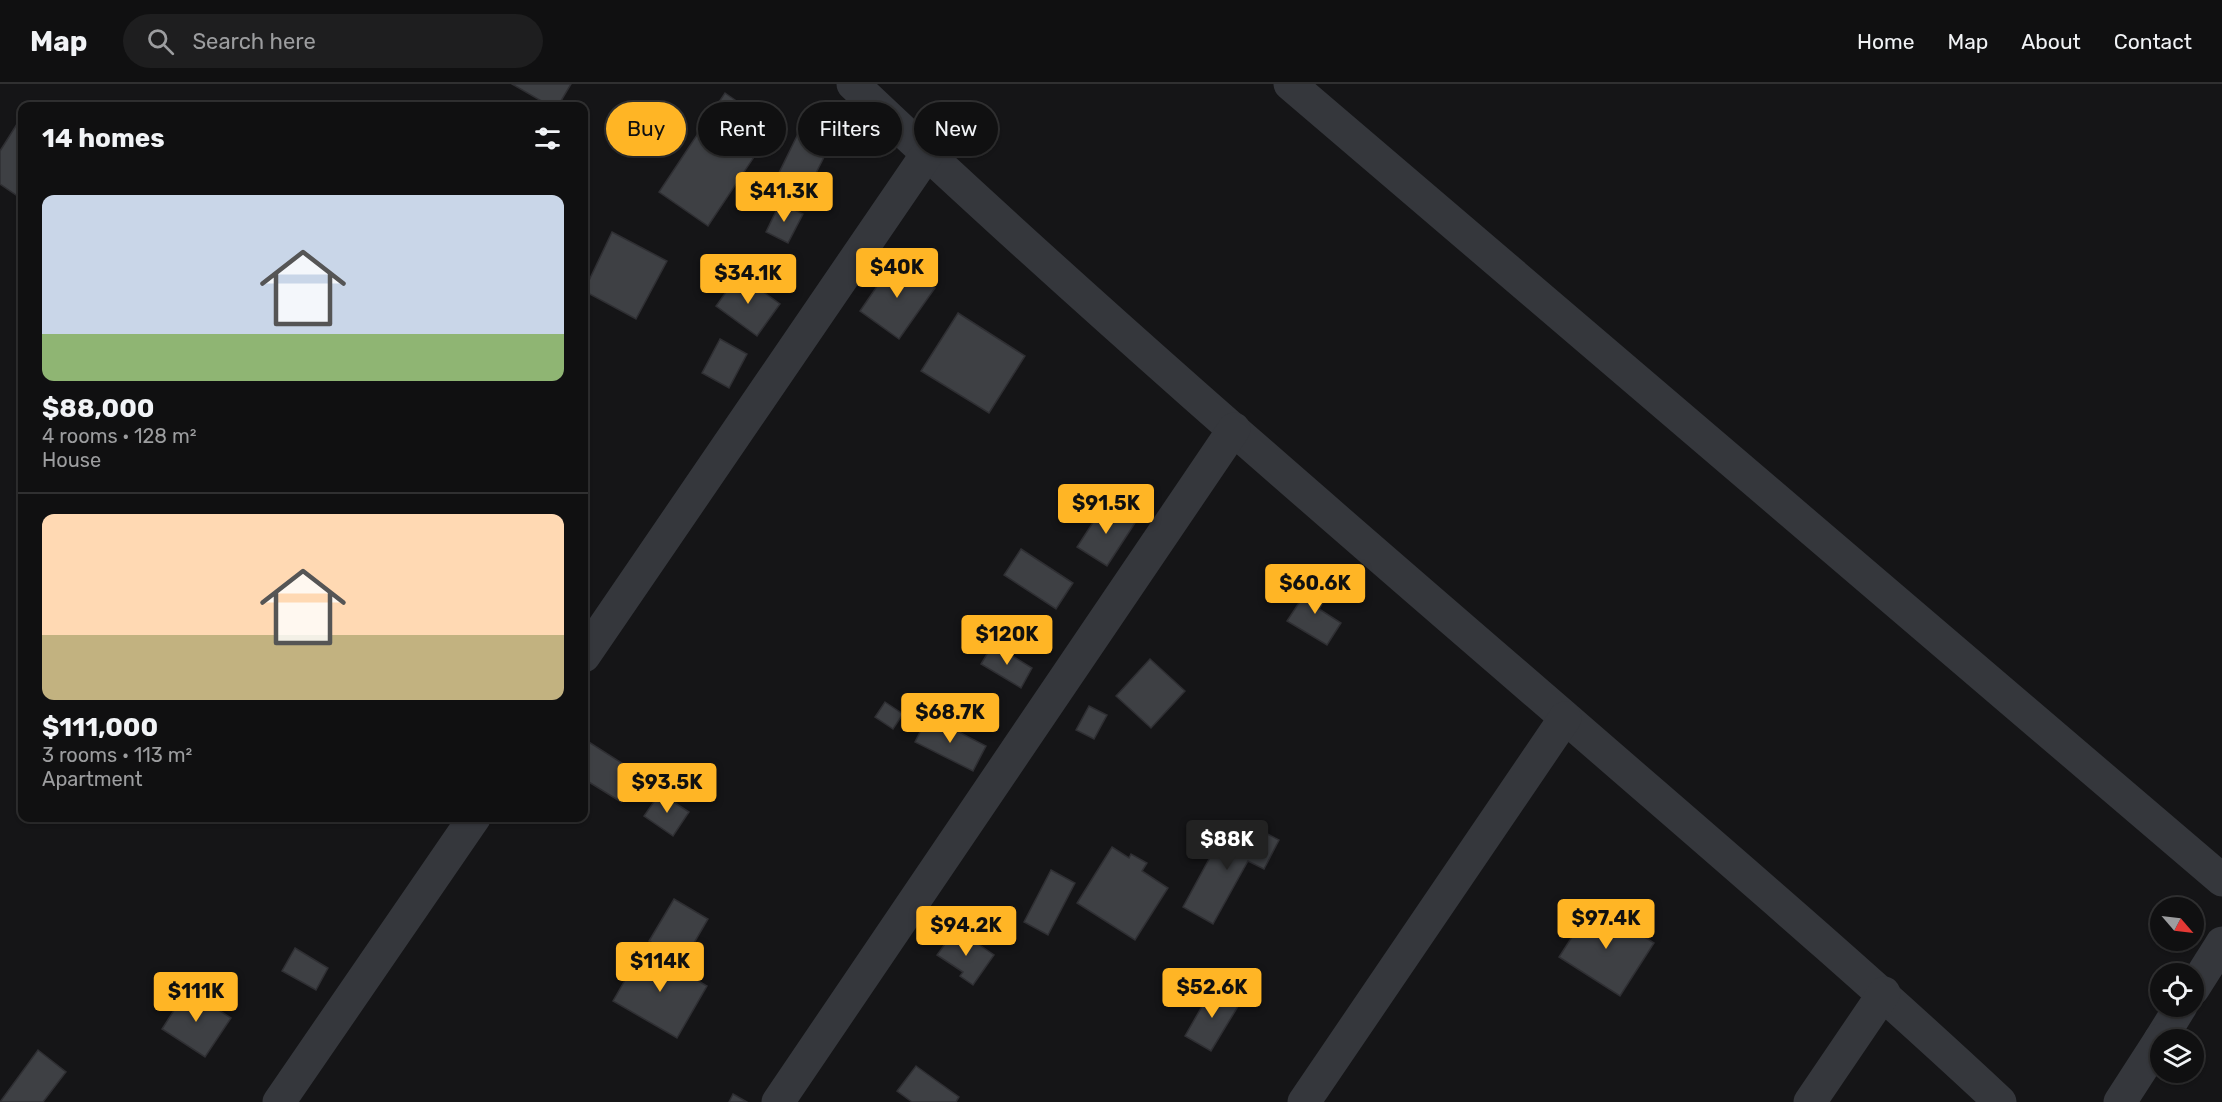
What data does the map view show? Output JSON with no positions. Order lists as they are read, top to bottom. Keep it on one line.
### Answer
{"north":"bottom right","page":{"header":"Map","search":"Search here","nav":["Home","Map","About","Contact"],"chip":["Buy","Rent","Filters","New"],"heading":"14 homes","price":["$41.3K","$40K","$34.1K","$91.5K","$60.6K","$120K","$68.7K","$93.5K","$88K","$97.4K","$94.2K","$114K","$52.6K","$111K"],"list":[{"name":"$88,000","note":"4 rooms · 128 m² · House"},{"name":"$111,000","note":"3 rooms · 113 m² · Apartment"}]}}
